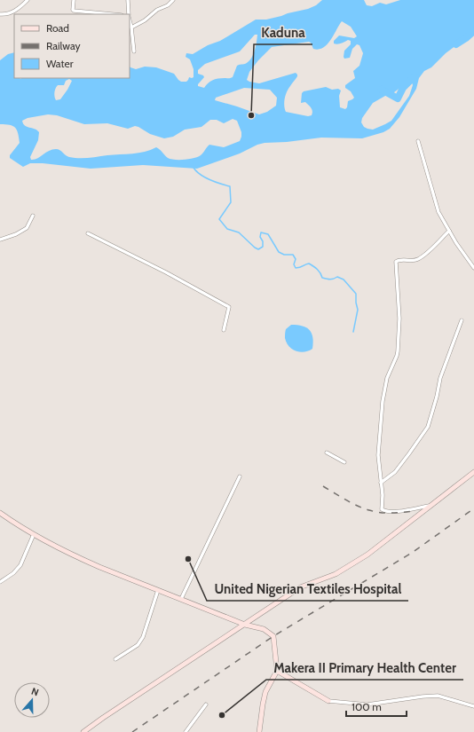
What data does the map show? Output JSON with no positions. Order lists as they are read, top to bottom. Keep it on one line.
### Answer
{"places":["Kaduna","United Nigerian Textiles Hospital","Makera II Primary Health Center"],"legend":["Road","Railway","Water"],"scale_bar":"100 m","north":"top"}
